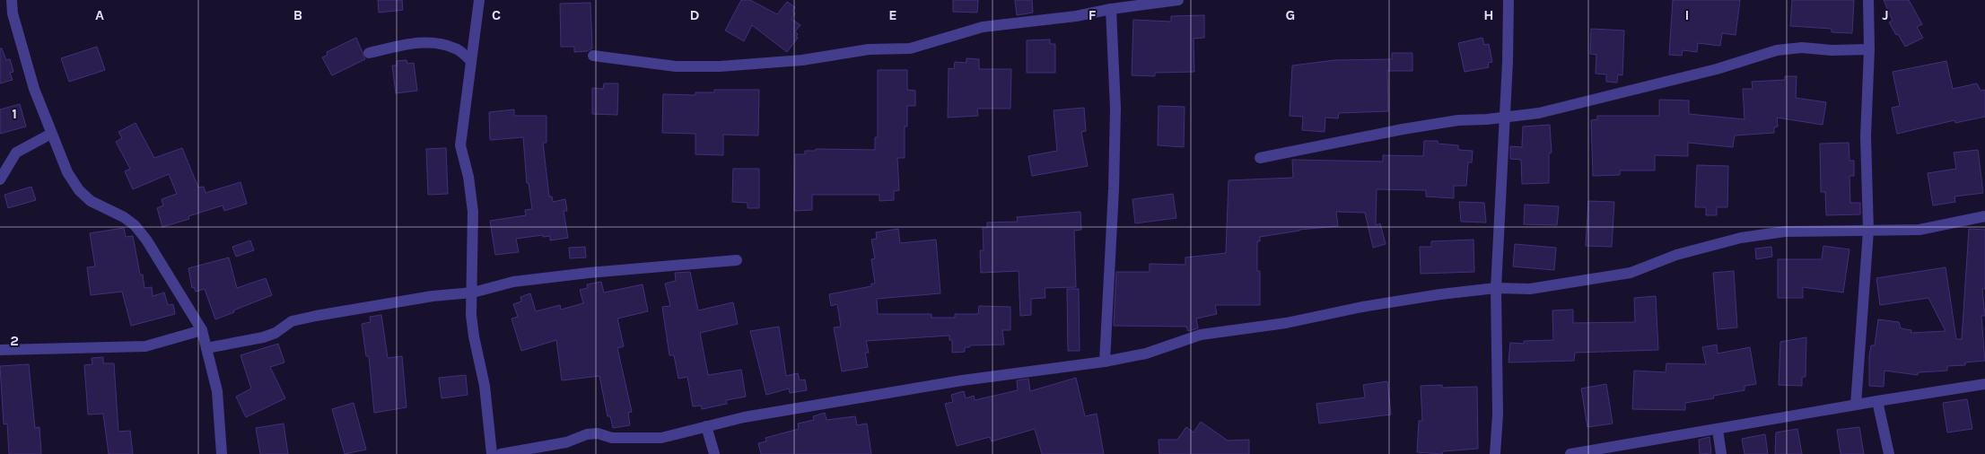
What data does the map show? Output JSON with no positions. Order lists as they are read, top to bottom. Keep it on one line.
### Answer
{"grid":{"columns":["A","B","C","D","E","F","G","H","I","J"],"rows":["1","2"]}}
